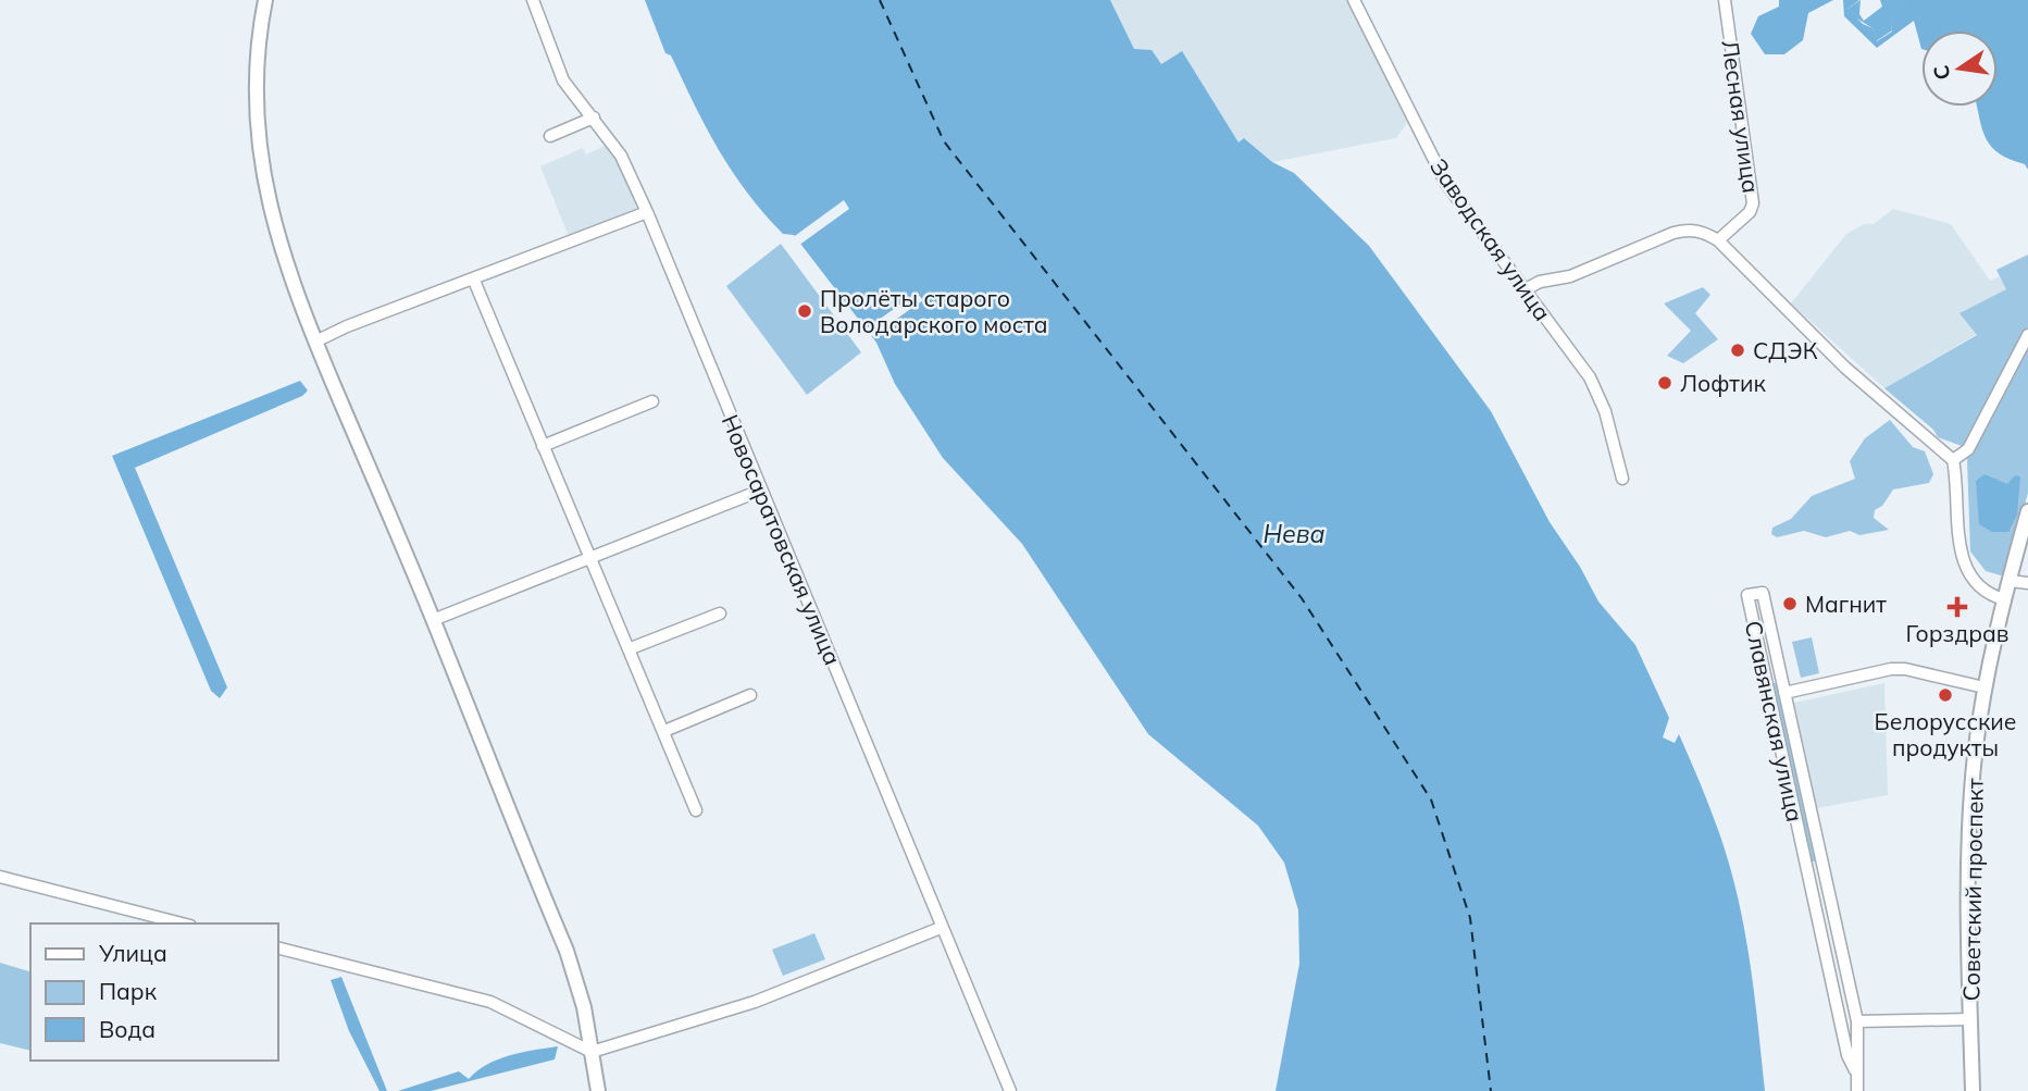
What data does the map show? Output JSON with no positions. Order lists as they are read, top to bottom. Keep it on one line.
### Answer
{"streets":{"main road":["Советский проспект"],"street":["Лесная улица","Заводская улица","Новосаратовская улица","Славянская улица"]},"water":["Нева"],"places":{"other":["Пролёты старого Володарского моста","СДЭК","Лофтик","Магнит","Белорусские продукты"],"health":["Горздрав"]},"legend":["Улица","Парк","Вода"],"north":"left"}
